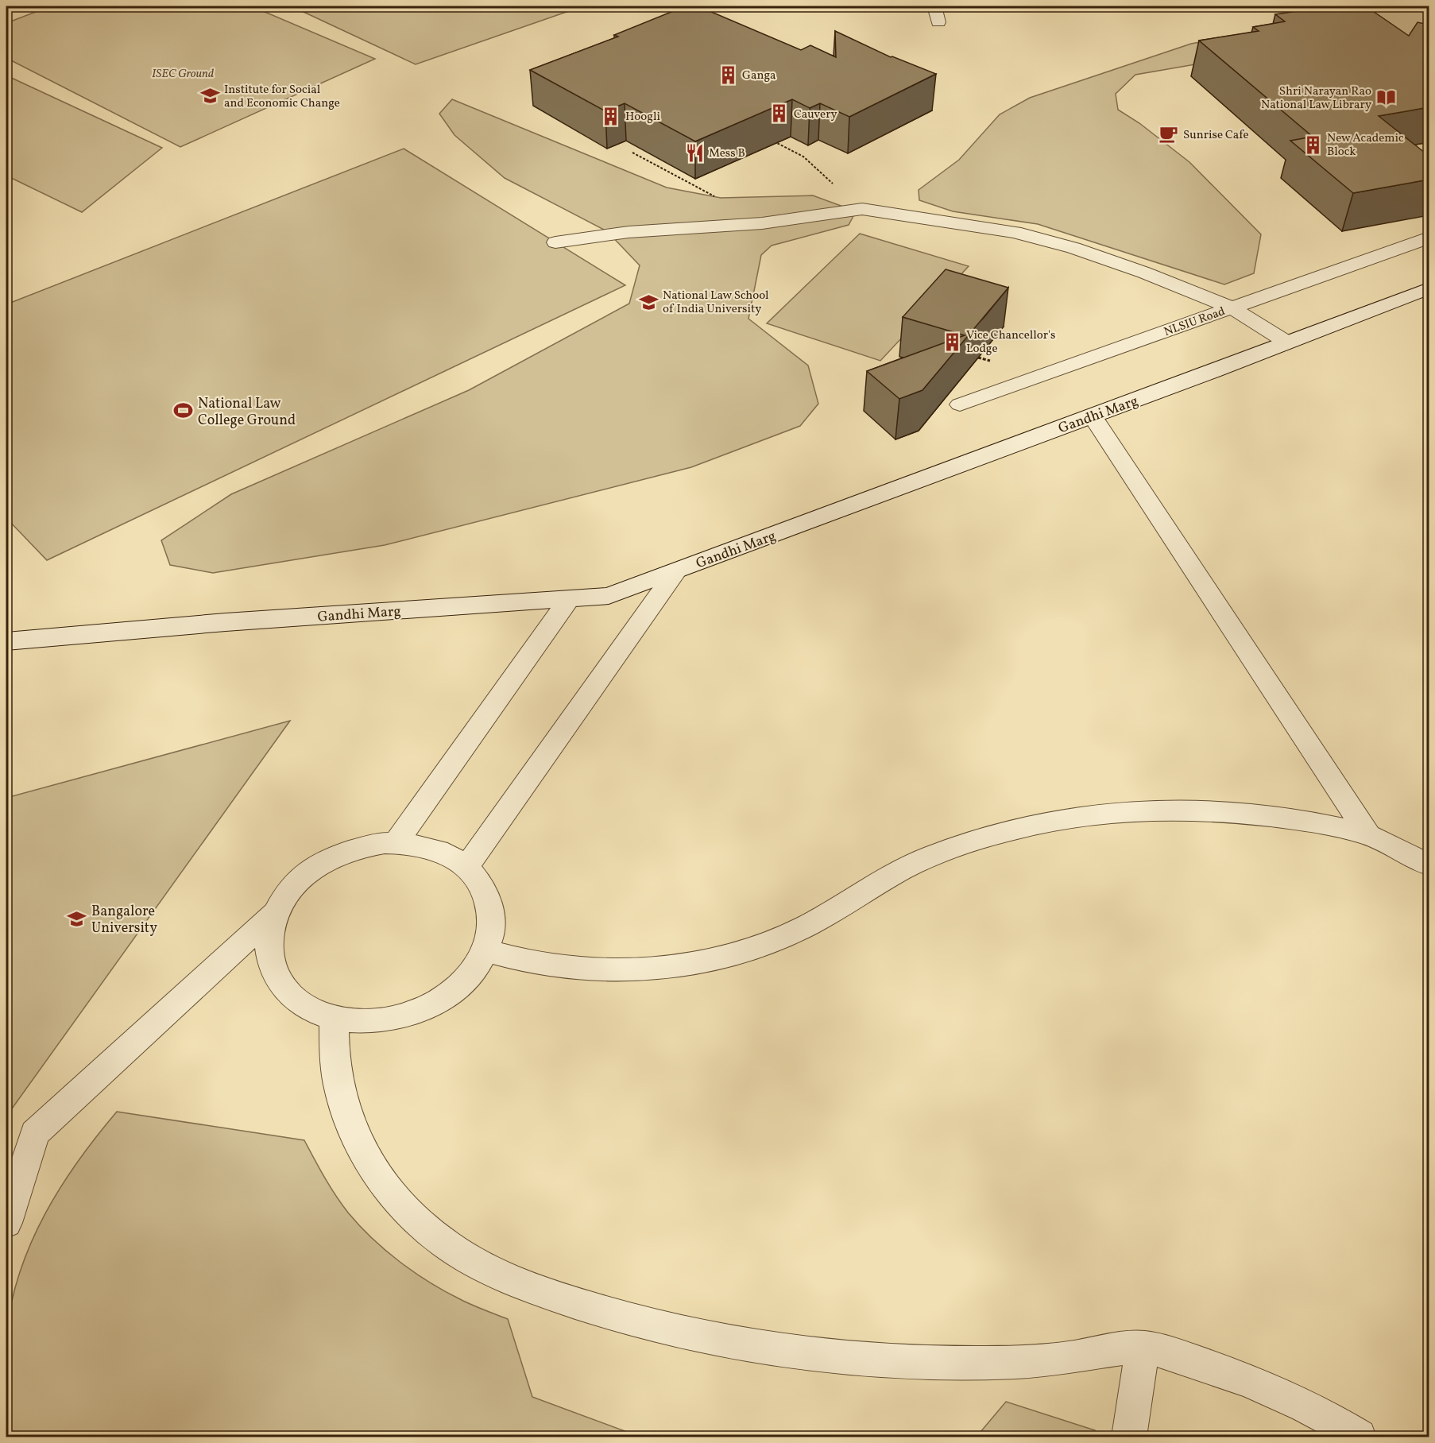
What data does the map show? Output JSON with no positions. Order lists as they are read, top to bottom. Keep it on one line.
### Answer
{"streets":{"main road":["Gandhi Marg"],"lane":["NLSIU Road"]},"parks":["ISEC Ground"],"places":{"building":["Ganga","Cauvery","Hoogli","New Academic Block","Vice Chancellor's Lodge"],"school or university":["Institute for Social and Economic Change","National Law School of India University","Bangalore University"],"library":["Shri Narayan Rao National Law Library"],"cafe":["Sunrise Cafe"],"restaurant":["Mess B"],"sports":["National Law College Ground"]}}
